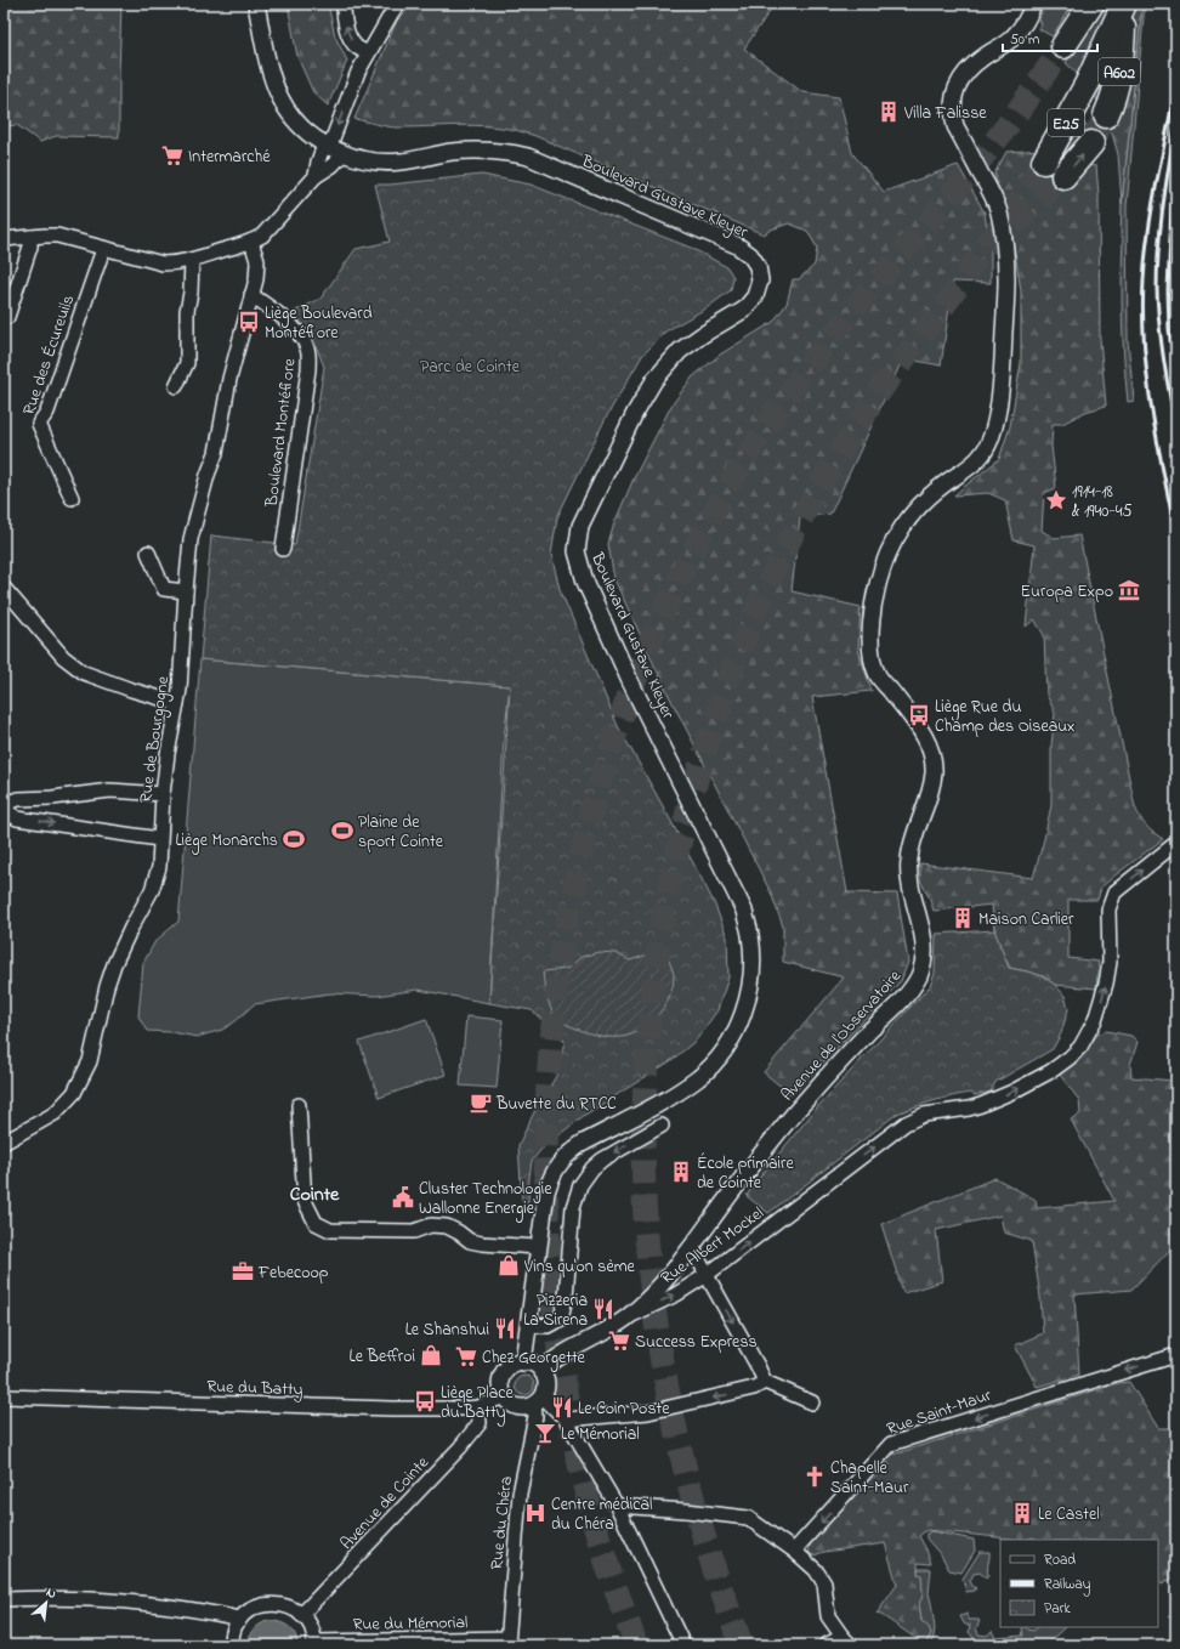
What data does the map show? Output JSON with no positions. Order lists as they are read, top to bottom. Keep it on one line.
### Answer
{"streets":{"highway":["A602","E25"],"street":["Boulevard Gustave Kleyer","Rue des Écureuils","Boulevard Montéfiore","Rue de Bourgogne","Avenue de l'Observatoire","Rue Albert Mockel","Rue du Batty","Rue Saint-Maur","Avenue de Cointe","Rue du Chéra","Rue du Mémorial"]},"crossings":[["A602","E25"],["Boulevard Gustave Kleyer","Avenue de l'Observatoire"],["Boulevard Gustave Kleyer","Rue du Batty"],["Boulevard Gustave Kleyer","Rue du Chéra"],["Boulevard Montéfiore","Rue de Bourgogne"],["Avenue de l'Observatoire","Rue Albert Mockel"],["Avenue de l'Observatoire","Rue du Batty"],["Avenue de l'Observatoire","Rue du Chéra"],["Rue du Batty","Avenue de Cointe"],["Rue du Batty","Rue du Chéra"],["Rue du Chéra","Rue du Mémorial"]],"one_way":["Rue Albert Mockel","Rue Saint-Maur"],"districts":["Cointe"],"parks":["Parc de Cointe"],"places":{"building":["Villa Falisse","Maison Carlier","École primaire de Cointe","Le Castel"],"supermarket":["Intermarché","Success Express","Chez Georgette"],"bus stop":["Liège Boulevard Montéfiore","Liège Rue du Champ des Oiseaux","Liège Place du Batty"],"place":["1914-18 & 1940-45"],"museum":["Europa Expo"],"sports":["Plaine de sport Cointe","Liège Monarchs"],"cafe":["Buvette du RTCC"],"public building":["Cluster Technologie Wallonne Energie"],"shop":["Vins qu'on sème","Le Beffroi"],"office":["Febecoop"],"restaurant":["Pizzeria La Sirena","Le Shanshui","Le Coin Poste"],"bar":["Le Mémorial"],"church":["Chapelle Saint-Maur"],"hospital":["Centre médical du Chéra"]},"legend":["Road","Railway","Park"],"scale_bar":"50 m","north":"top right"}
